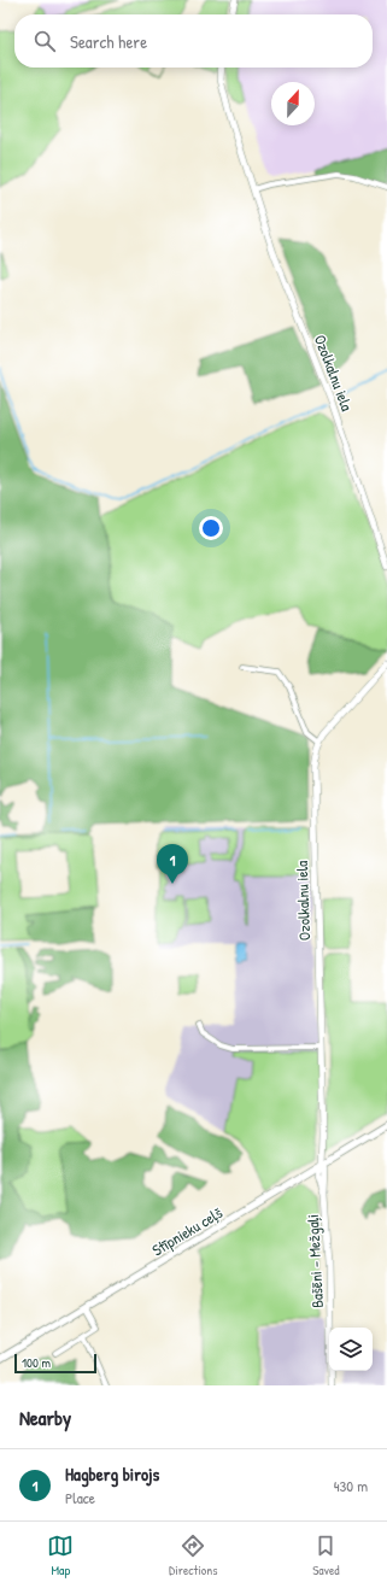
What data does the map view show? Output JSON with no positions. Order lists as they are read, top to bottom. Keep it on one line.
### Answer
{"streets":{"main road":["Stīpnieku ceļš"],"street":["Ozolkalnu iela","Bašēni – Mežgaļi"]},"crossings":[["Ozolkalnu iela","Stīpnieku ceļš"],["Ozolkalnu iela","Bašēni – Mežgaļi"],["Stīpnieku ceļš","Bašēni – Mežgaļi"]],"scale_bar":"100 m","north":"top","page":{"search":"Search here","pins":"1","scale":"100 m","heading":"Nearby","list":[{"mark":"1","name":"Hagberg birojs","note":"Place","value":"430 m"}],"nav":["Map","Directions","Saved"]}}
